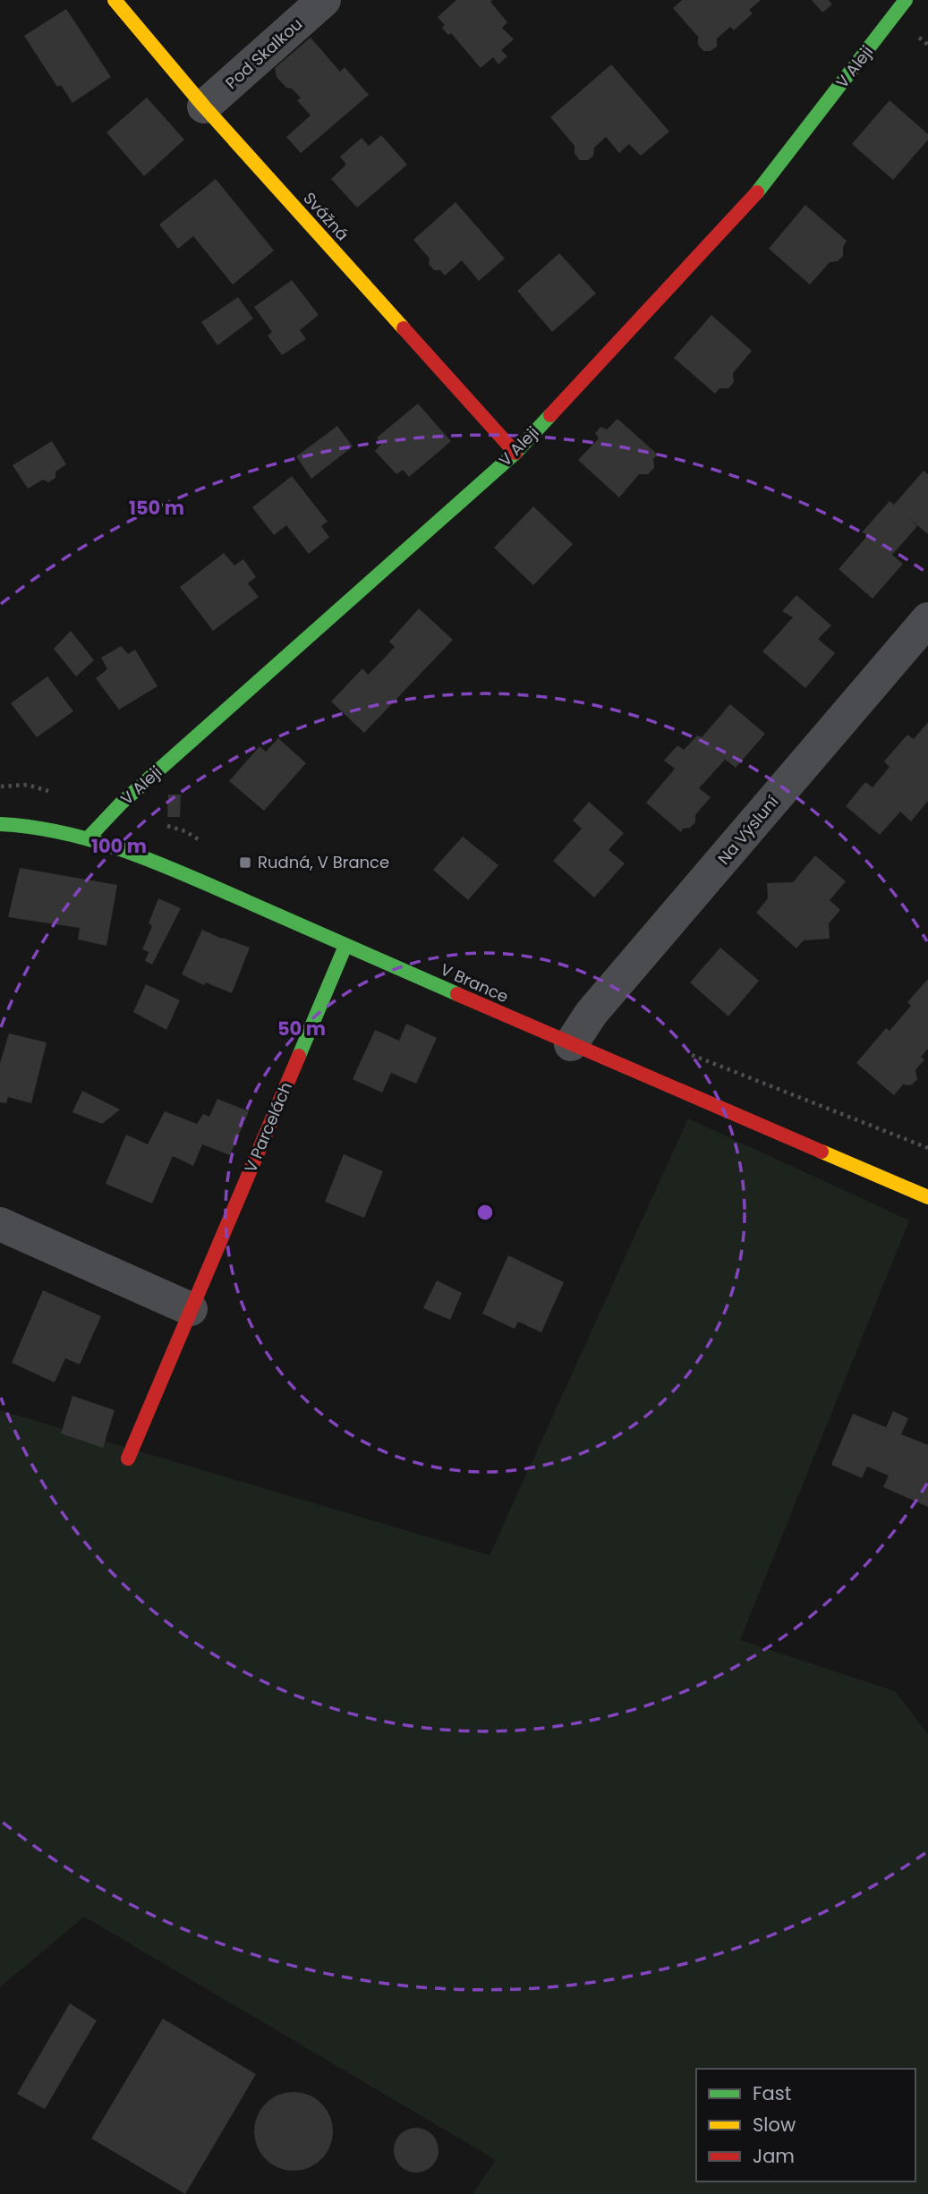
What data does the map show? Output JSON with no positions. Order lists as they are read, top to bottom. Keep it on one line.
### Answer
{"streets":{"street":["Pod Skalkou","V Aleji","Svážná","Na Výsluní","V Brance","V Parcelách"]},"crossings":[["Pod Skalkou","Svážná"],["V Aleji","Svážná"],["V Aleji","V Brance"],["Na Výsluní","V Brance"],["V Brance","V Parcelách"]],"places":{"transit":["Rudná, V Brance"]},"legend":["Fast","Slow","Jam"],"rings":["150 m","100 m","50 m"]}
